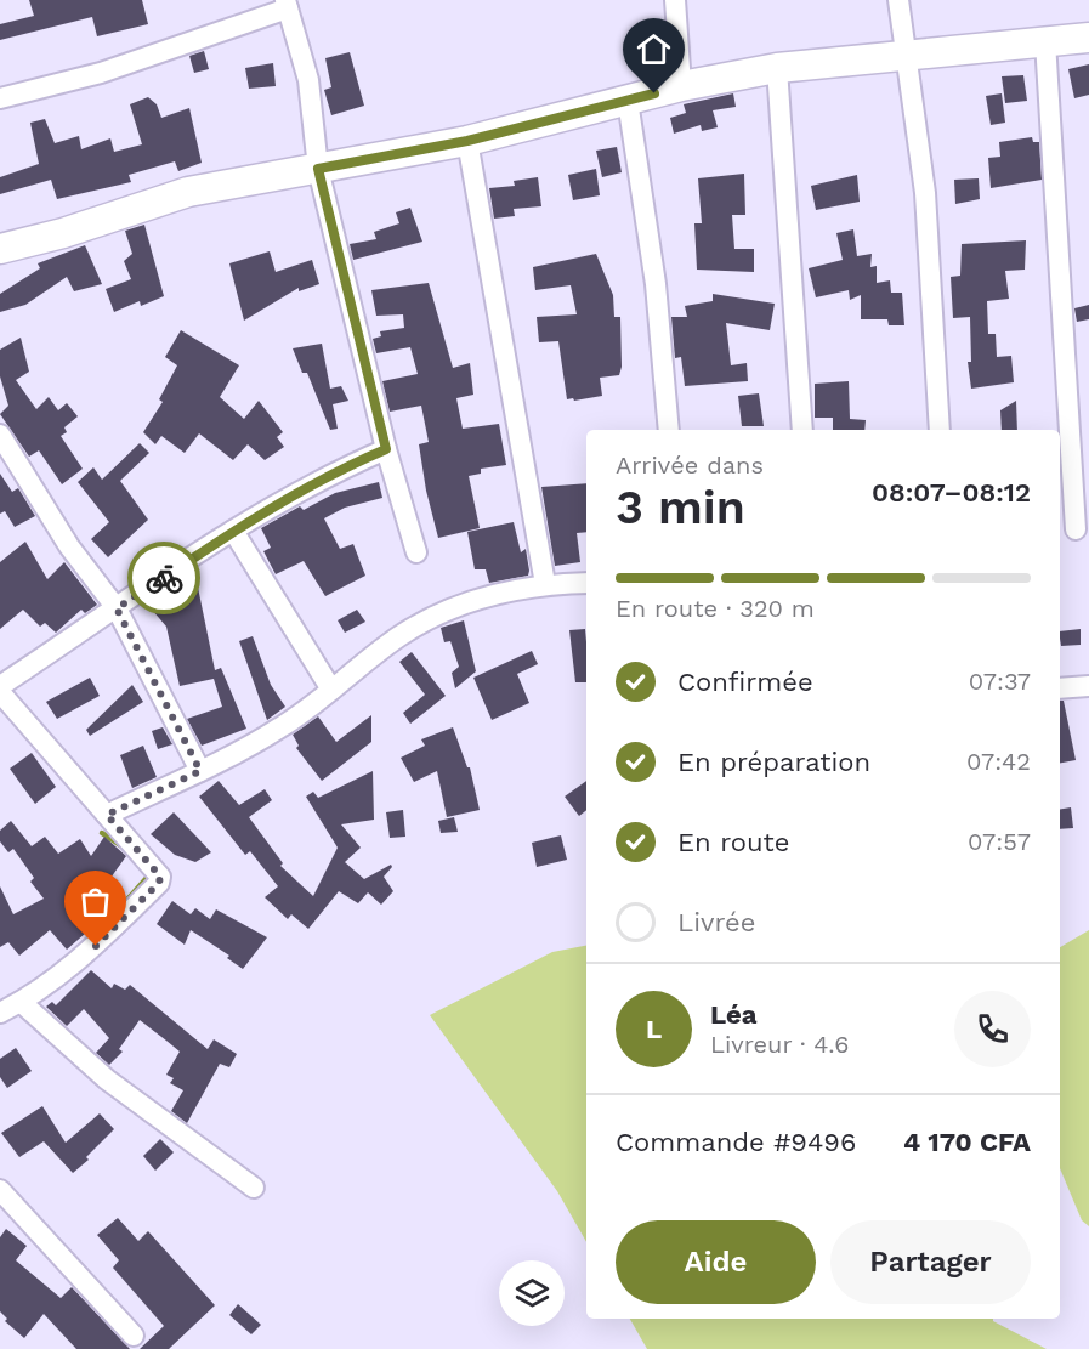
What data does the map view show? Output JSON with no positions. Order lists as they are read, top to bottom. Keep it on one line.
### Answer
{"page":{"heading":["3 min","Arrivée dans","08:07–08:12"],"panel":["Léa","Livreur · 4.6","Commande #9496","4 170 CFA"],"bar":"En route · 320 m","list":[["Confirmée","07:37"],["En préparation","07:42"],["En route","07:57"],"Livrée"],"round":"L","buttons":["Aide","Partager"]}}
